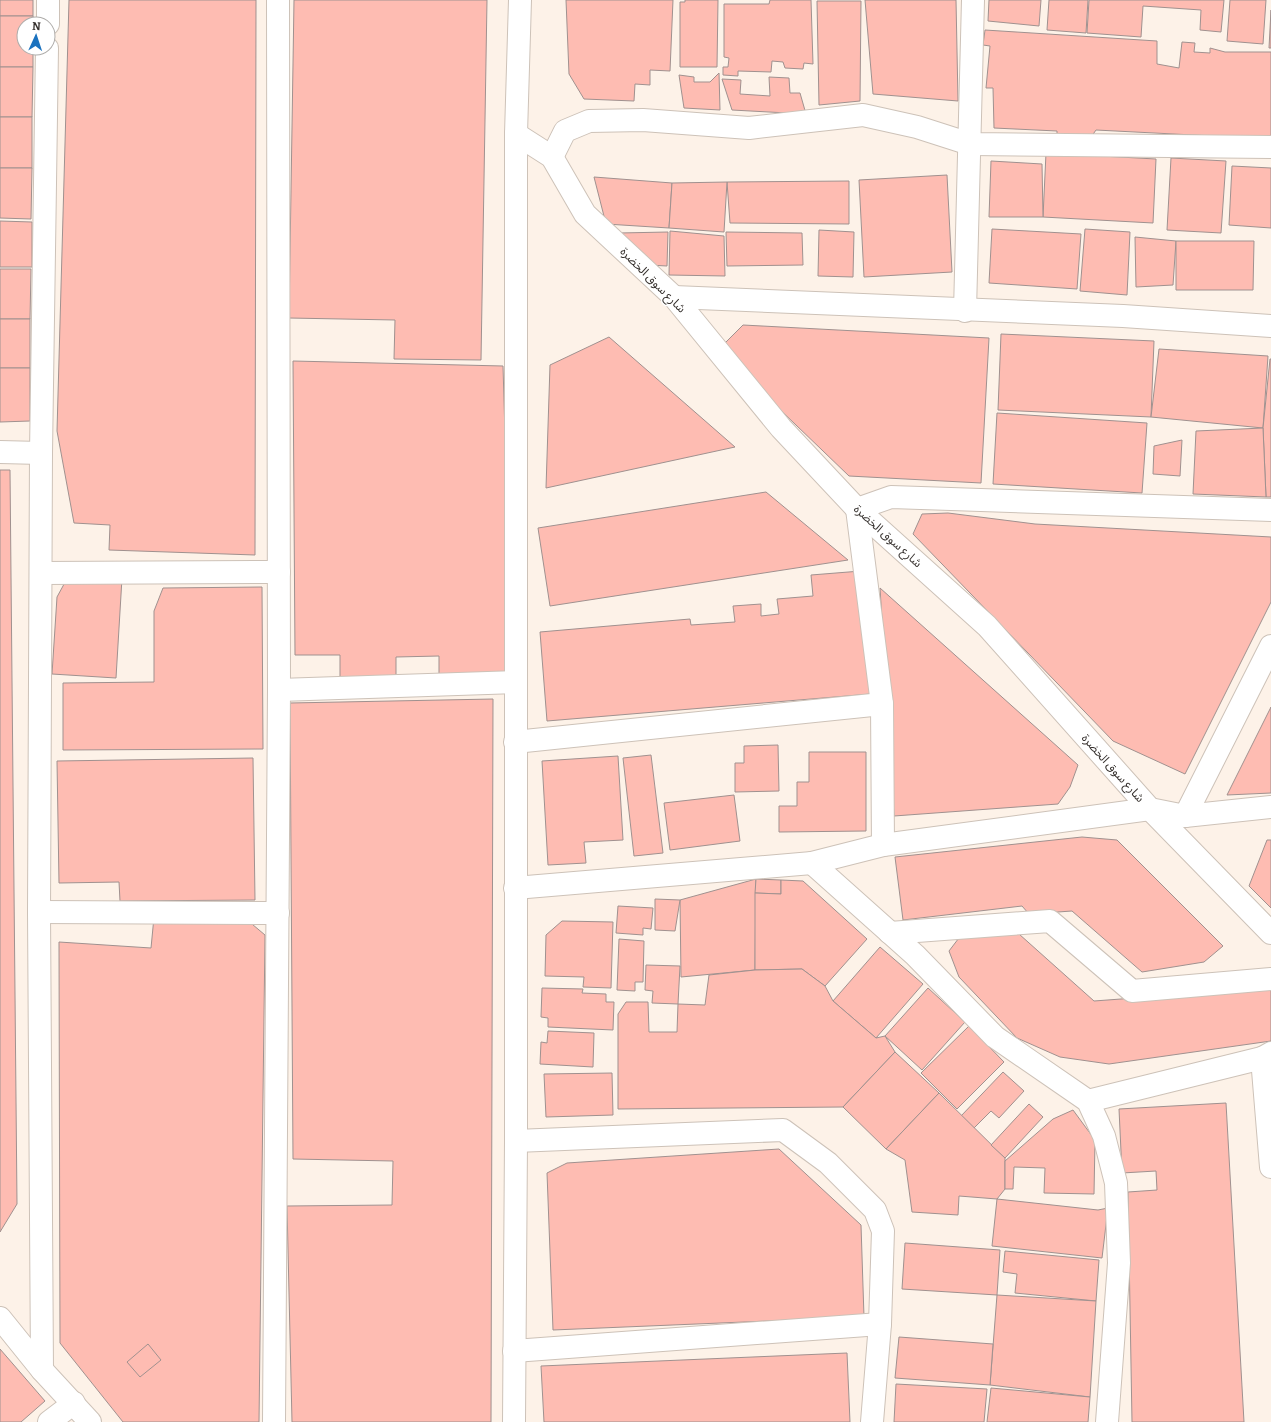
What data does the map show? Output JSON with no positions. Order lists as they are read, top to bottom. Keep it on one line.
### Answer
{"streets":{"street":["شارع سوق الخضرة"]},"north":"top"}
